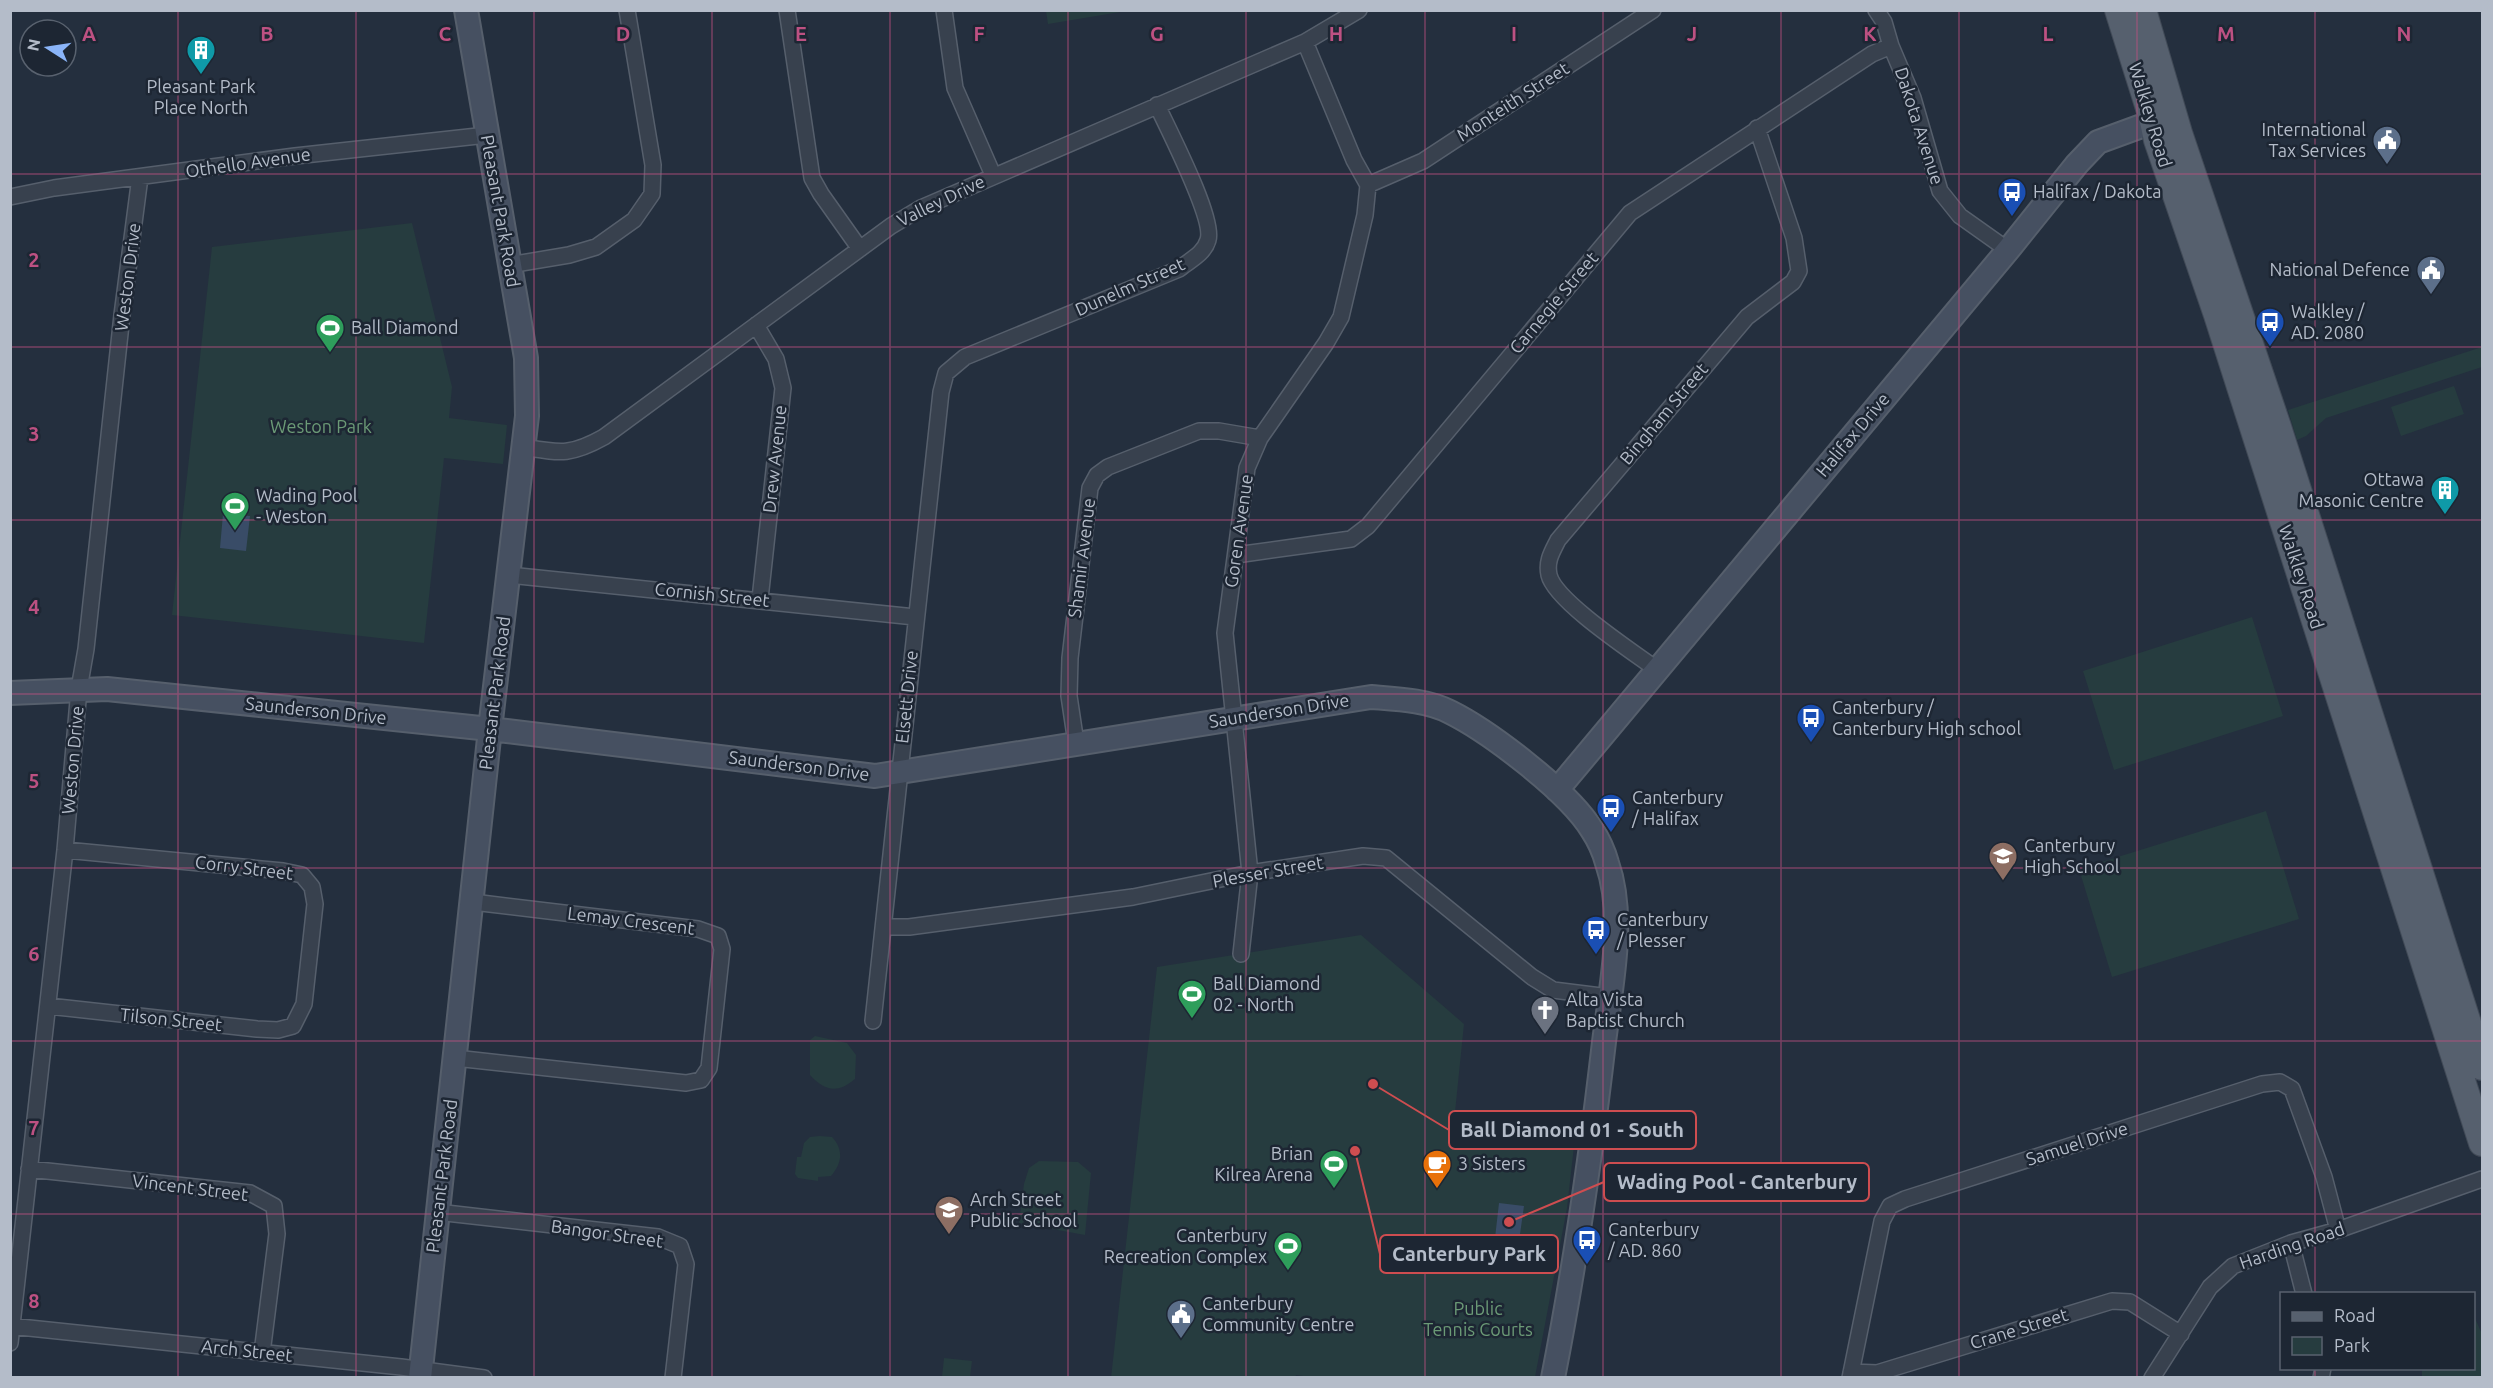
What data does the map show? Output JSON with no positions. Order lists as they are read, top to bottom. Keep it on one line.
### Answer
{"streets":{"main road":["Walkley Road"],"street":["Monteith Street","Dakota Avenue","Othello Avenue","Valley Drive","Pleasant Park Road","Weston Drive","Dunelm Street","Carnegie Street","Bingham Street","Halifax Drive","Drew Avenue","Goren Avenue","Shamir Avenue","Cornish Street","Elsett Drive","Saunderson Drive","Corry Street","Plesser Street","Lemay Crescent","Tilson Street","Samuel Drive","Vincent Street","Bangor Street","Harding Road","Crane Street","Arch Street"]},"crossings":[["Monteith Street","Goren Avenue"],["Walkley Road","Halifax Drive"],["Dakota Avenue","Carnegie Street"],["Dakota Avenue","Halifax Drive"],["Othello Avenue","Pleasant Park Road"],["Othello Avenue","Weston Drive"],["Valley Drive","Pleasant Park Road"],["Valley Drive","Dunelm Street"],["Valley Drive","Drew Avenue"],["Pleasant Park Road","Cornish Street"],["Pleasant Park Road","Saunderson Drive"],["Pleasant Park Road","Lemay Crescent"],["Pleasant Park Road","Bangor Street"],["Pleasant Park Road","Arch Street"],["Weston Drive","Saunderson Drive"],["Weston Drive","Corry Street"],["Weston Drive","Tilson Street"],["Weston Drive","Vincent Street"],["Weston Drive","Arch Street"],["Dunelm Street","Elsett Drive"],["Carnegie Street","Bingham Street"],["Carnegie Street","Goren Avenue"],["Bingham Street","Halifax Drive"],["Halifax Drive","Saunderson Drive"],["Drew Avenue","Cornish Street"],["Goren Avenue","Shamir Avenue"],["Goren Avenue","Saunderson Drive"],["Goren Avenue","Plesser Street"],["Shamir Avenue","Saunderson Drive"],["Cornish Street","Elsett Drive"],["Elsett Drive","Saunderson Drive"],["Elsett Drive","Plesser Street"],["Saunderson Drive","Plesser Street"],["Corry Street","Tilson Street"],["Samuel Drive","Harding Road"],["Samuel Drive","Crane Street"],["Vincent Street","Arch Street"],["Harding Road","Crane Street"]],"parks":["Weston Park","Public Tennis Courts"],"places":{"building":["Pleasant Park Place North","Ottawa Masonic Centre"],"public building":["International Tax Services","National Defence","Canterbury Community Centre"],"bus stop":["Halifax / Dakota","Walkley / AD. 2080","Canterbury / Canterbury High school","Canterbury / Halifax","Canterbury / Plesser","Canterbury / AD. 860"],"sports":["Ball Diamond","Wading Pool - Weston","Ball Diamond 02 - North","Brian Kilrea Arena","Canterbury Recreation Complex"],"school or university":["Canterbury High School","Arch Street Public School"],"church":["Alta Vista Baptist Church"],"other":["Ball Diamond 01 - South","Canterbury Park","Wading Pool - Canterbury"],"cafe":["3 Sisters"]},"legend":["Road","Park"],"north":"left","grid":{"columns":["A","B","C","D","E","F","G","H","I","J","K","L","M","N"],"rows":["2","3","4","5","6","7","8"]}}
